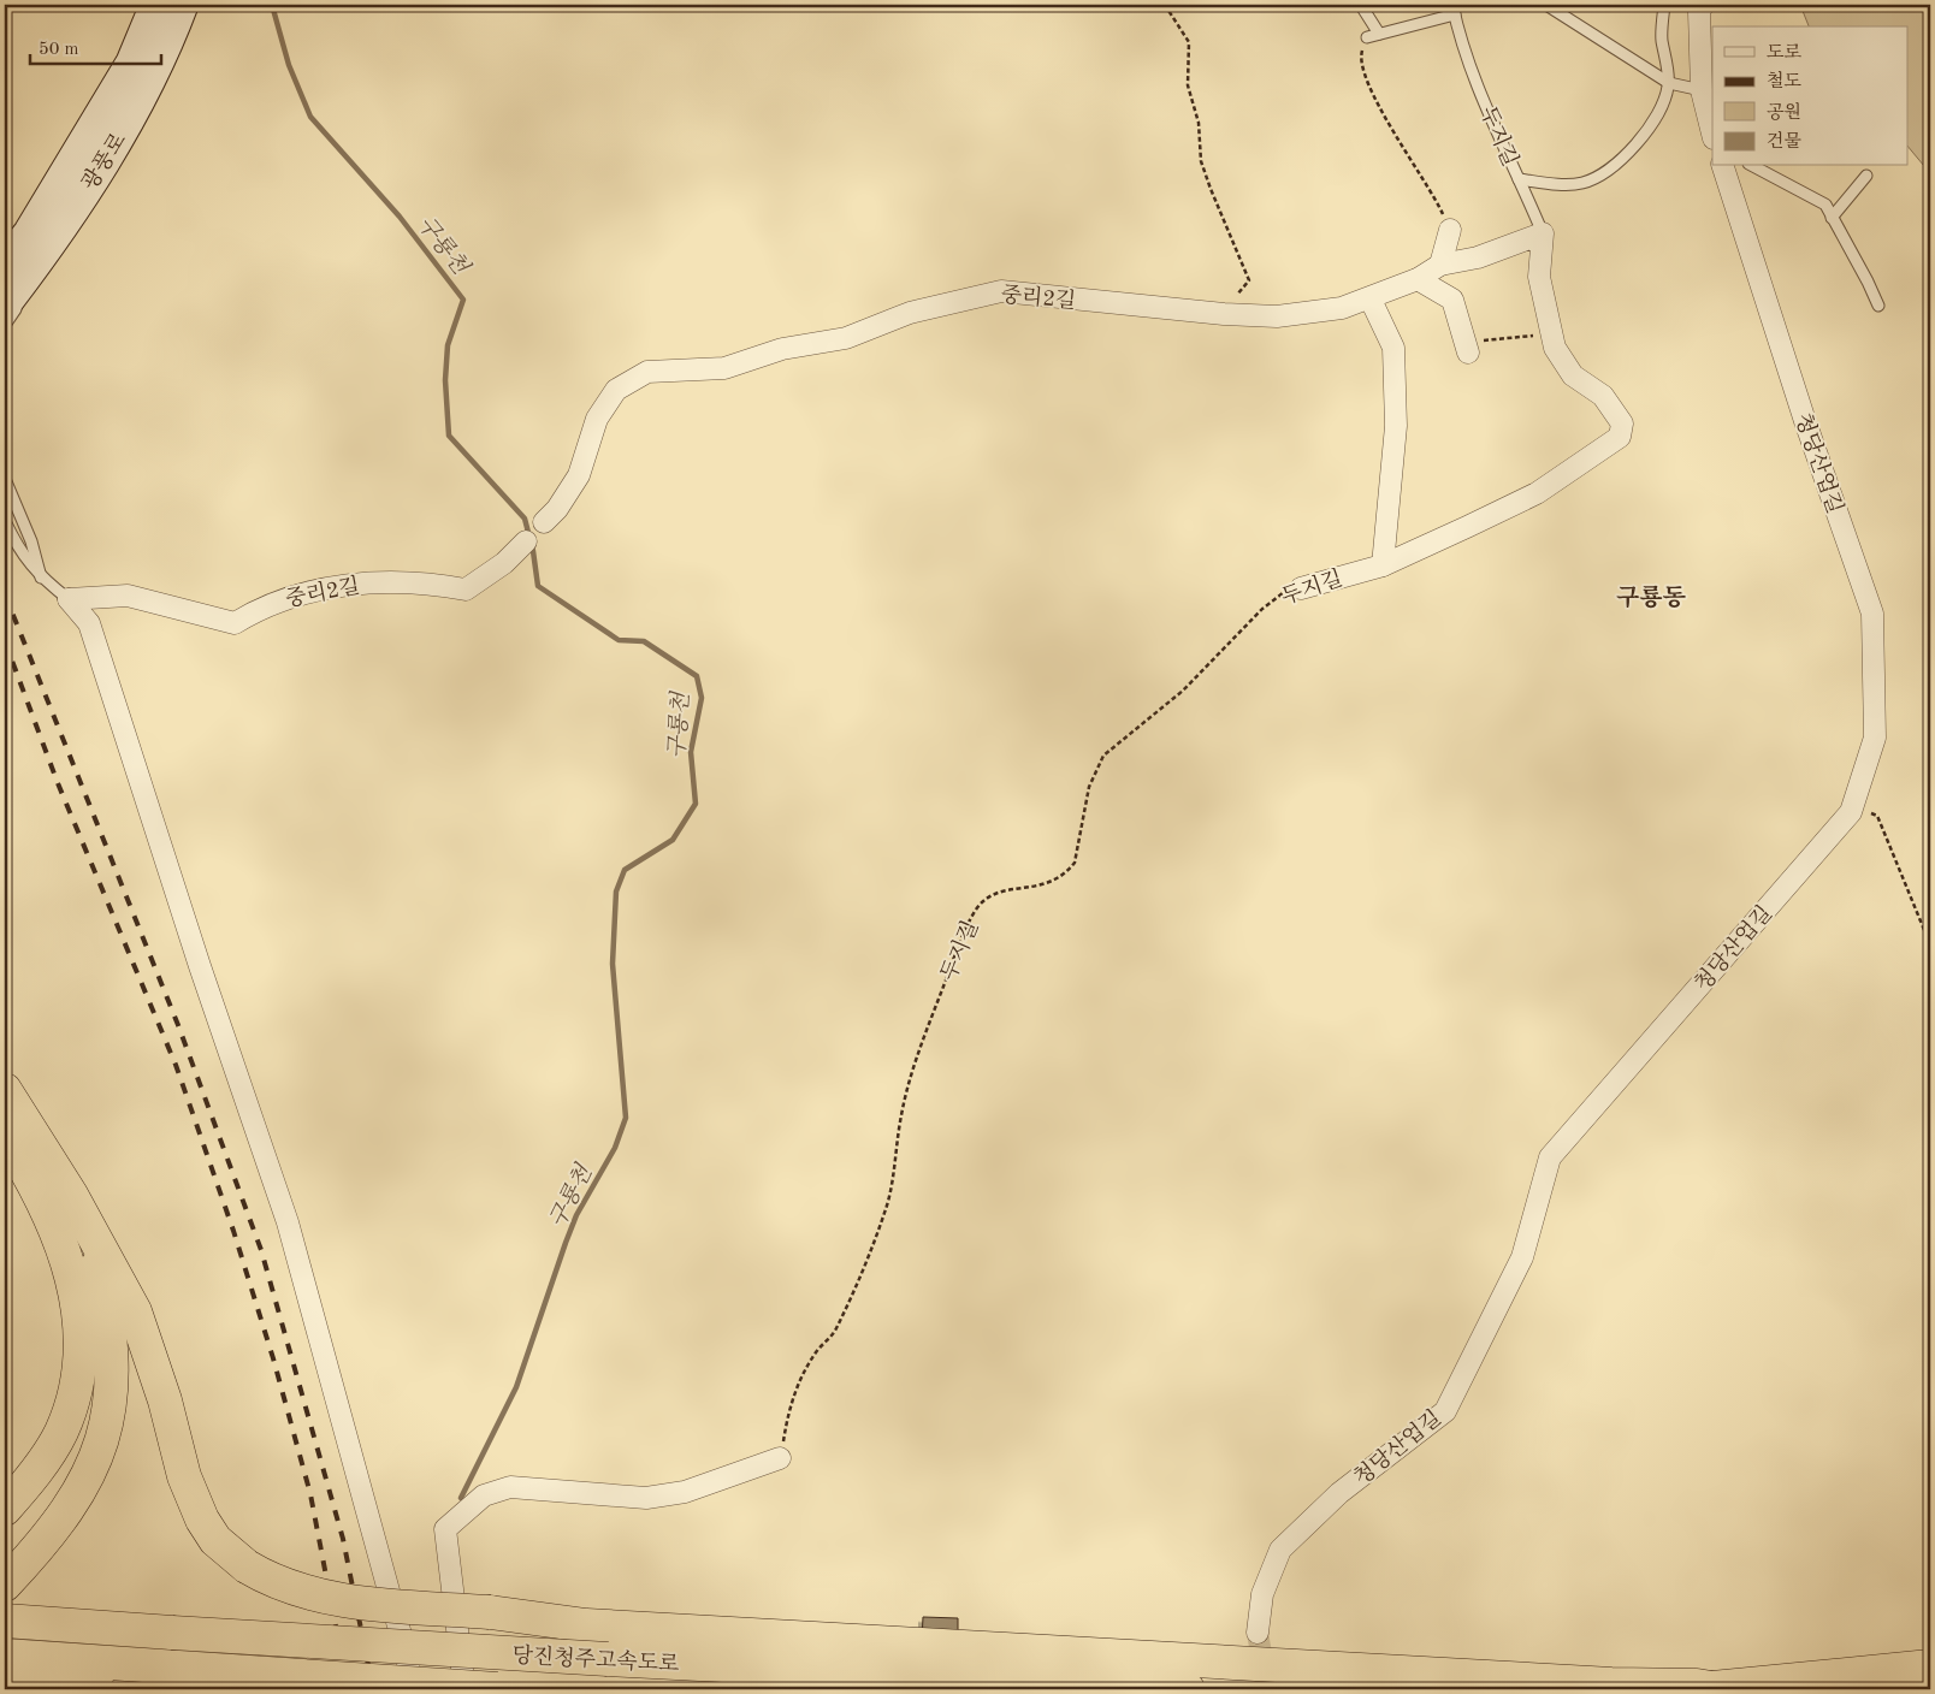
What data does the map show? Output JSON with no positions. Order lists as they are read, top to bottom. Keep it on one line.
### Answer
{"streets":{"highway":["당진청주고속도로"],"main road":["광풍로"],"street":["두지길","중리2길","청당산업길"]},"crossings":[["두지길","중리2길"]],"districts":["구룡동"],"water":["구룡천"],"legend":["도로","철도","공원","건물"],"scale_bar":"50 m"}
